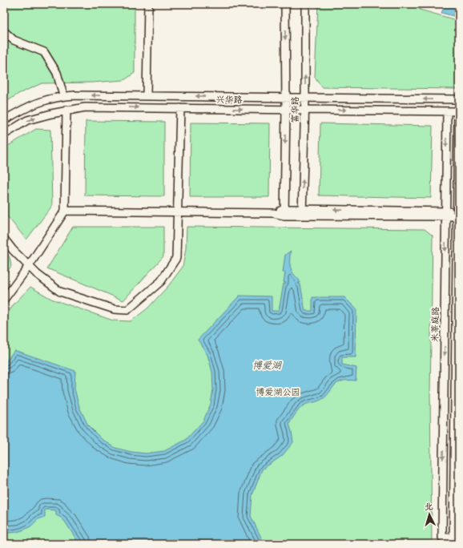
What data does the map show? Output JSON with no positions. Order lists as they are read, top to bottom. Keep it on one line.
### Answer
{"streets":{"street":["兴华路","富华路","米莘庭路"]},"crossings":[["兴华路","富华路"],["兴华路","米莘庭路"]],"water":["博爱湖"],"parks":["博爱湖公园"],"north":"top"}
